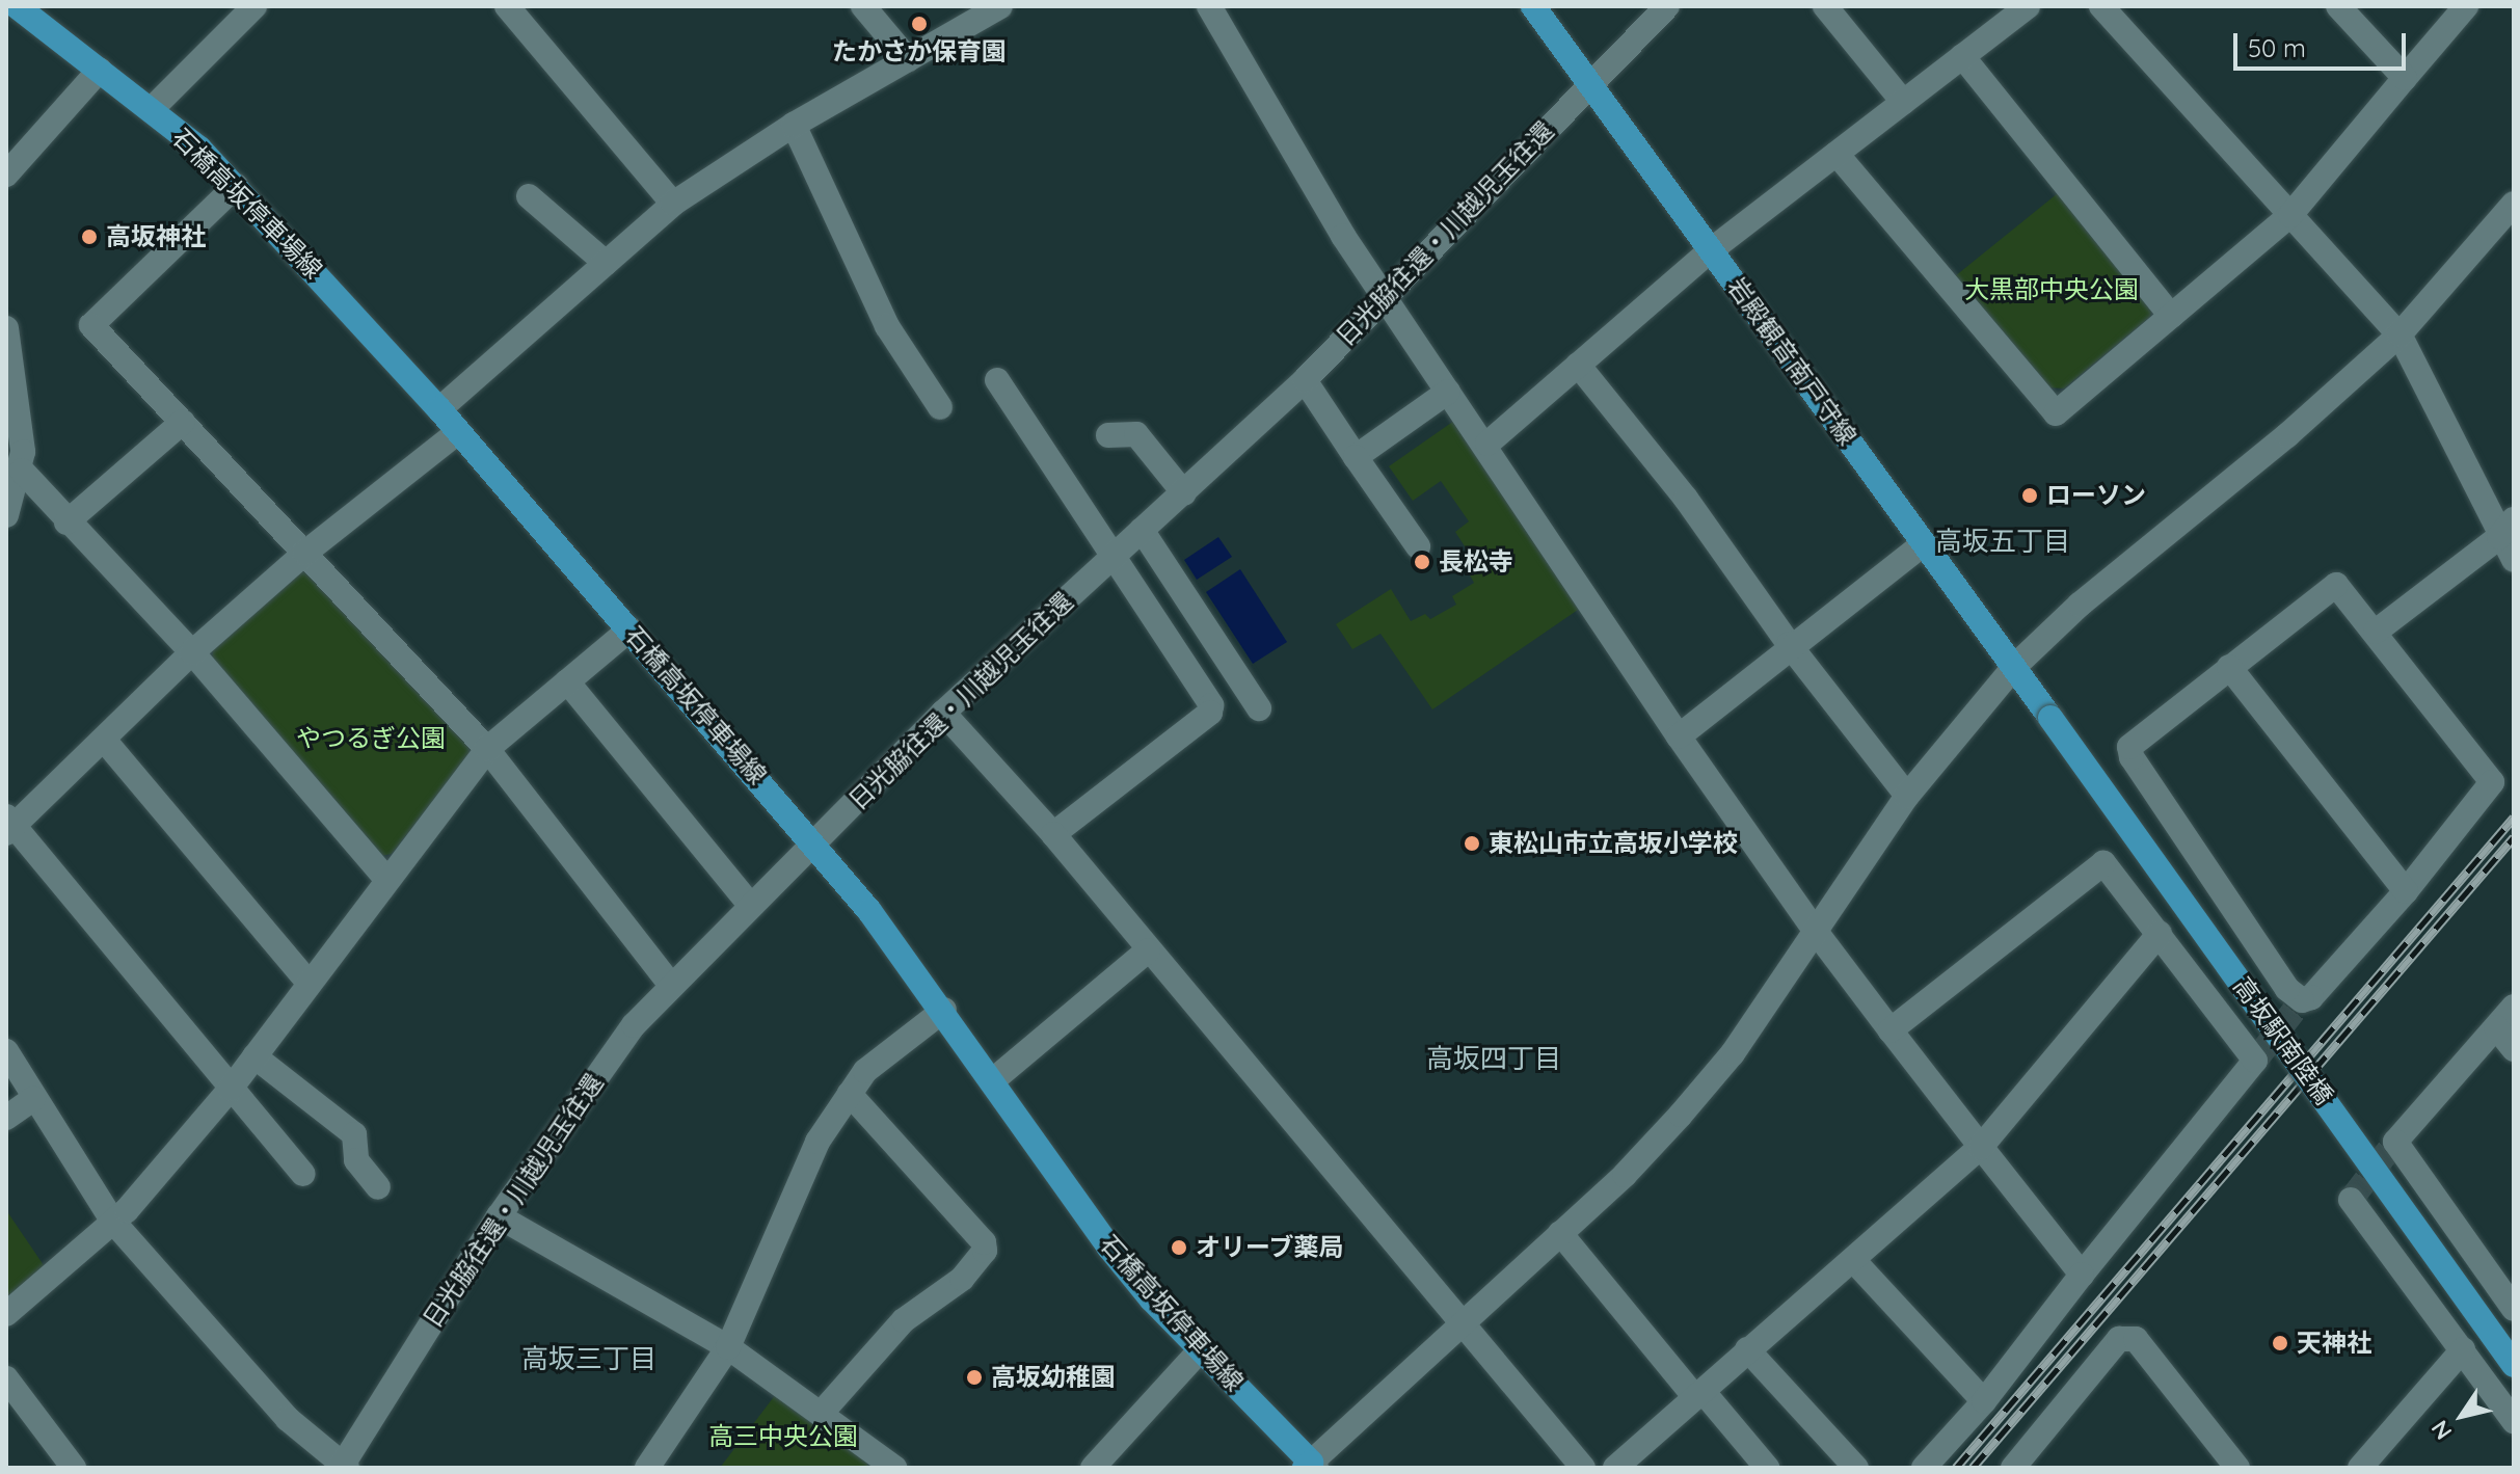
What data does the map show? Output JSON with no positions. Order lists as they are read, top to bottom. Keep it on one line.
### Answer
{"streets":{"main road":["石橋高坂停車場線","岩殿観音南戸守線","高坂駅南陸橋"],"street":["日光脇往還・川越児玉往還"]},"crossings":[["石橋高坂停車場線","日光脇往還・川越児玉往還"],["日光脇往還・川越児玉往還","岩殿観音南戸守線"],["岩殿観音南戸守線","高坂駅南陸橋"]],"districts":["高坂五丁目","高坂四丁目","高坂三丁目"],"parks":["大黒部中央公園","やつるぎ公園","高三中央公園"],"places":["たかさか保育園","高坂神社","ローソン","長松寺","東松山市立高坂小学校","オリーブ薬局","天神社","高坂幼稚園"],"scale_bar":"50 m","north":"bottom left"}
